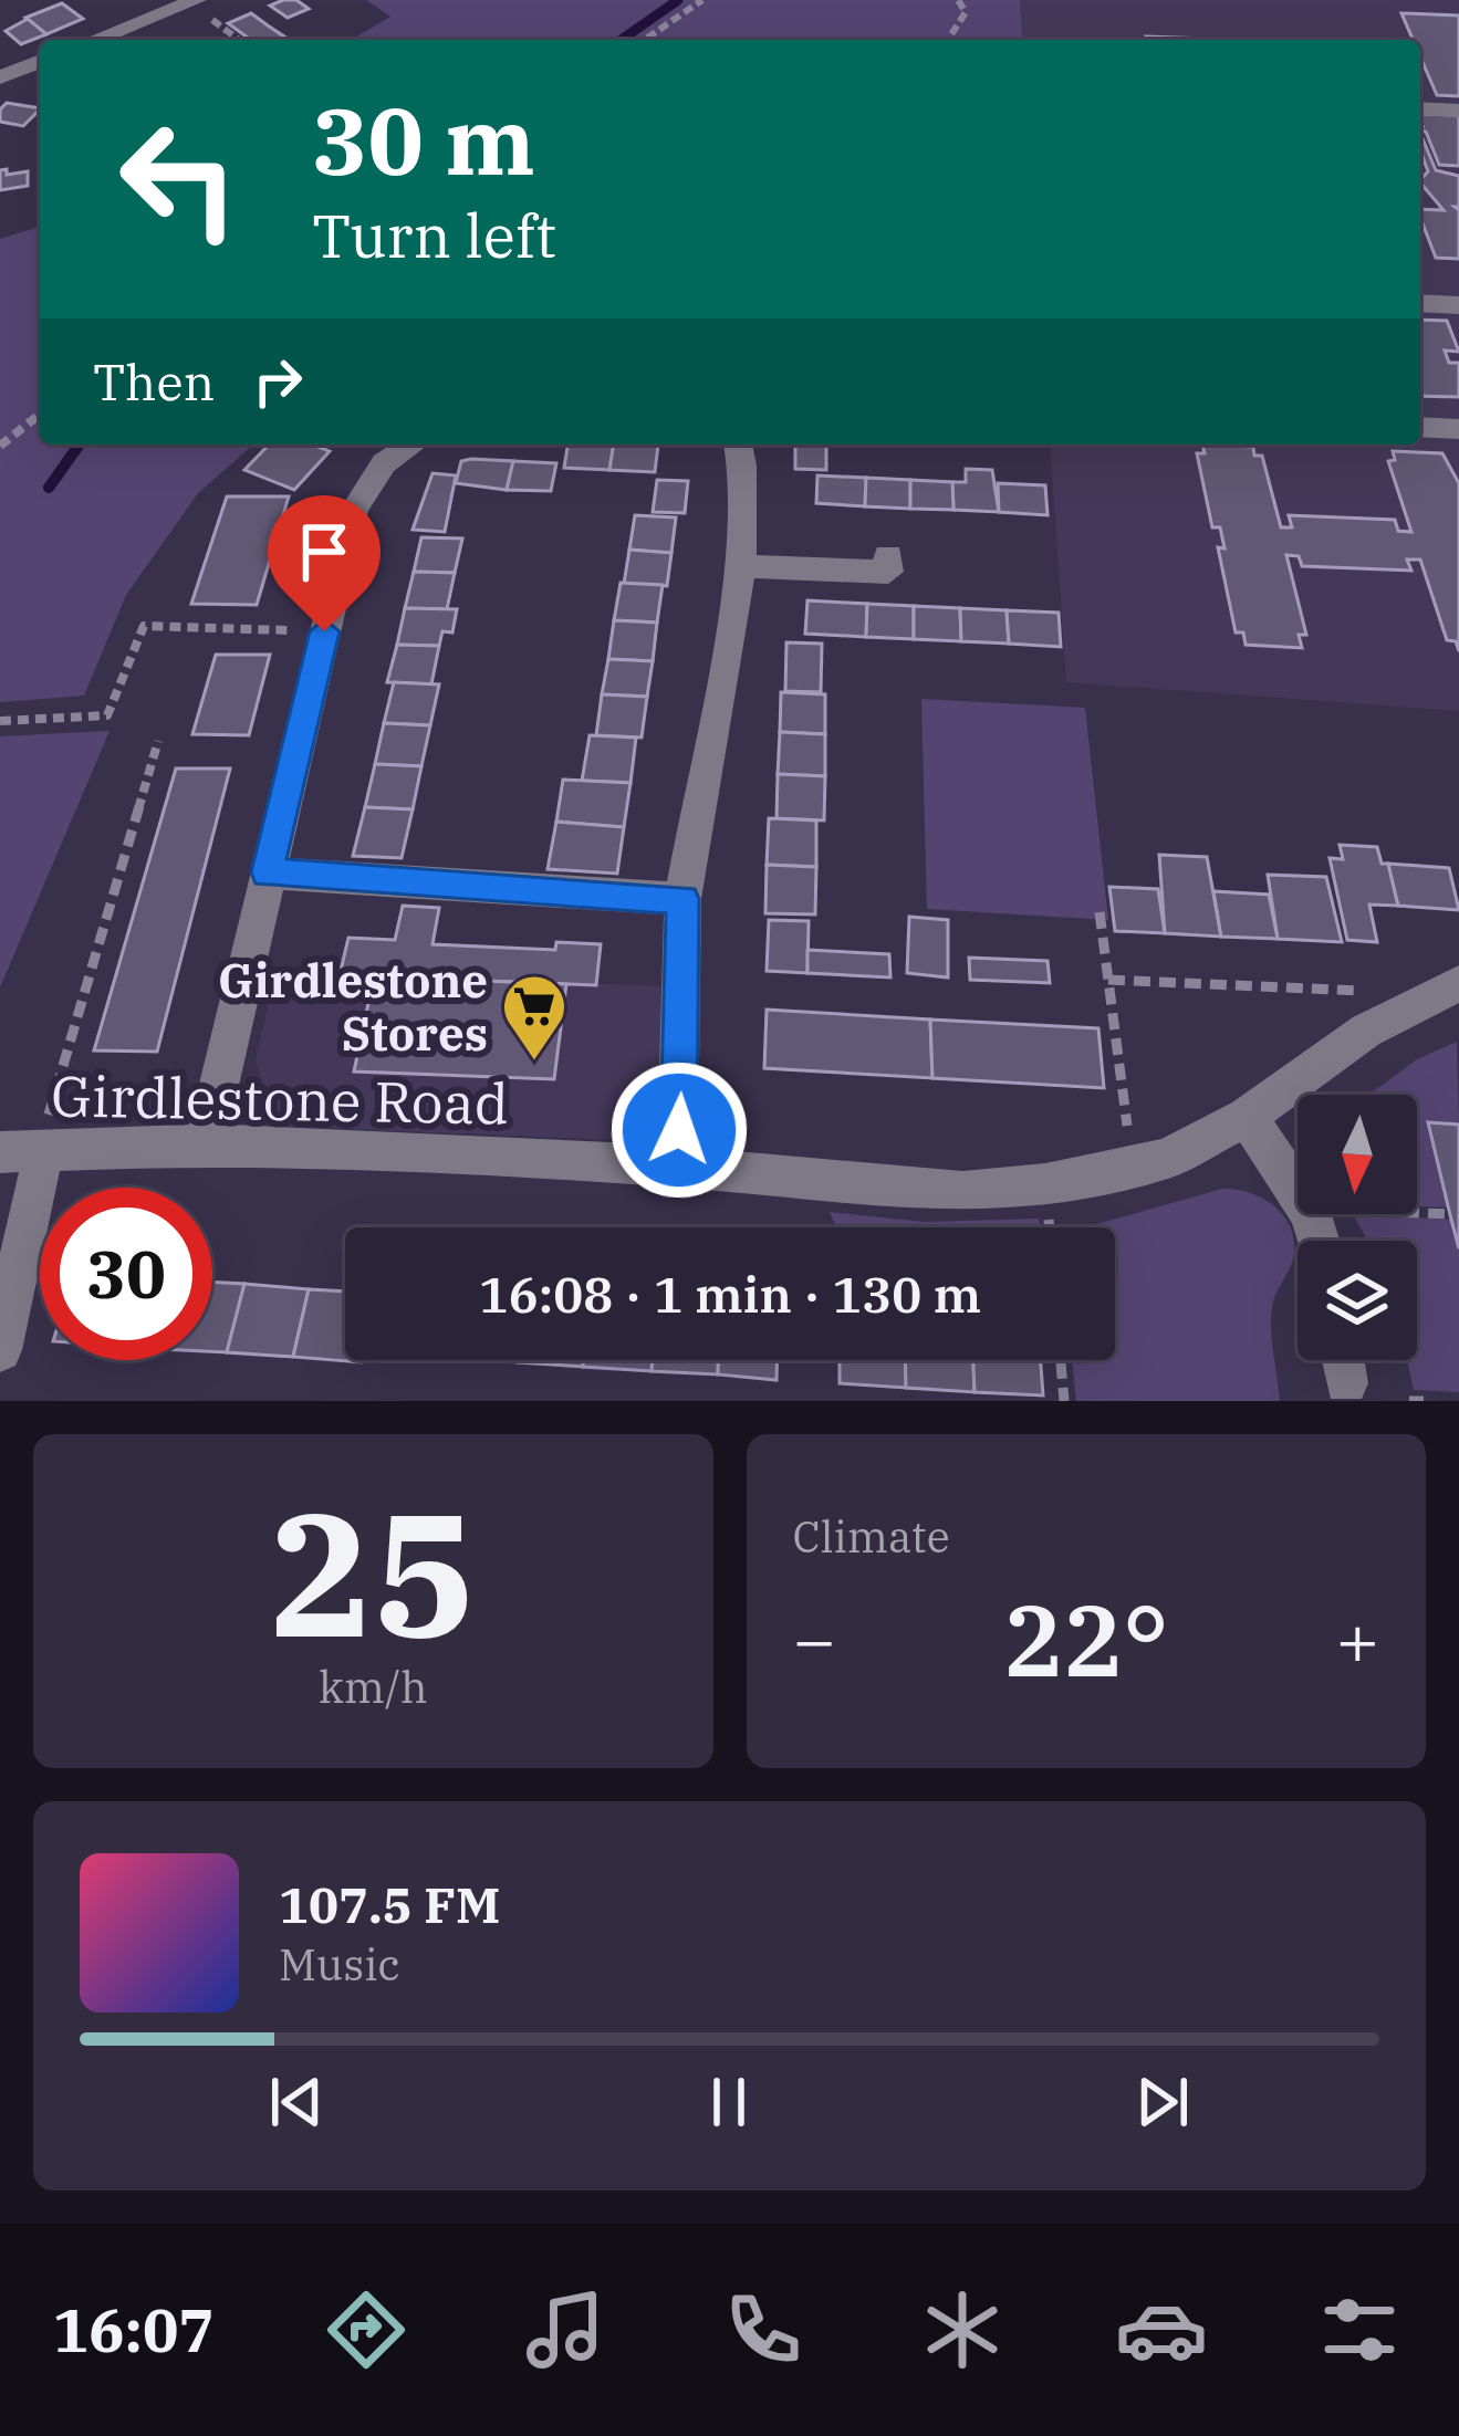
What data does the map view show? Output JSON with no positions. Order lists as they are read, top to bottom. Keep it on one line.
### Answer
{"streets":{"street":["Girdlestone Road"]},"places":{"supermarket":["Girdlestone Stores"]},"north":"bottom","page":{"turn":["30 m","Turn left"],"then":"Then","limit":"30","trip":"16:08 · 1 min · 130 m","tile":[["25","km/h"],"Climate"],"heat":["−","22°","+"],"song":["107.5 FM","Music"],"tabs":"16:07"}}
